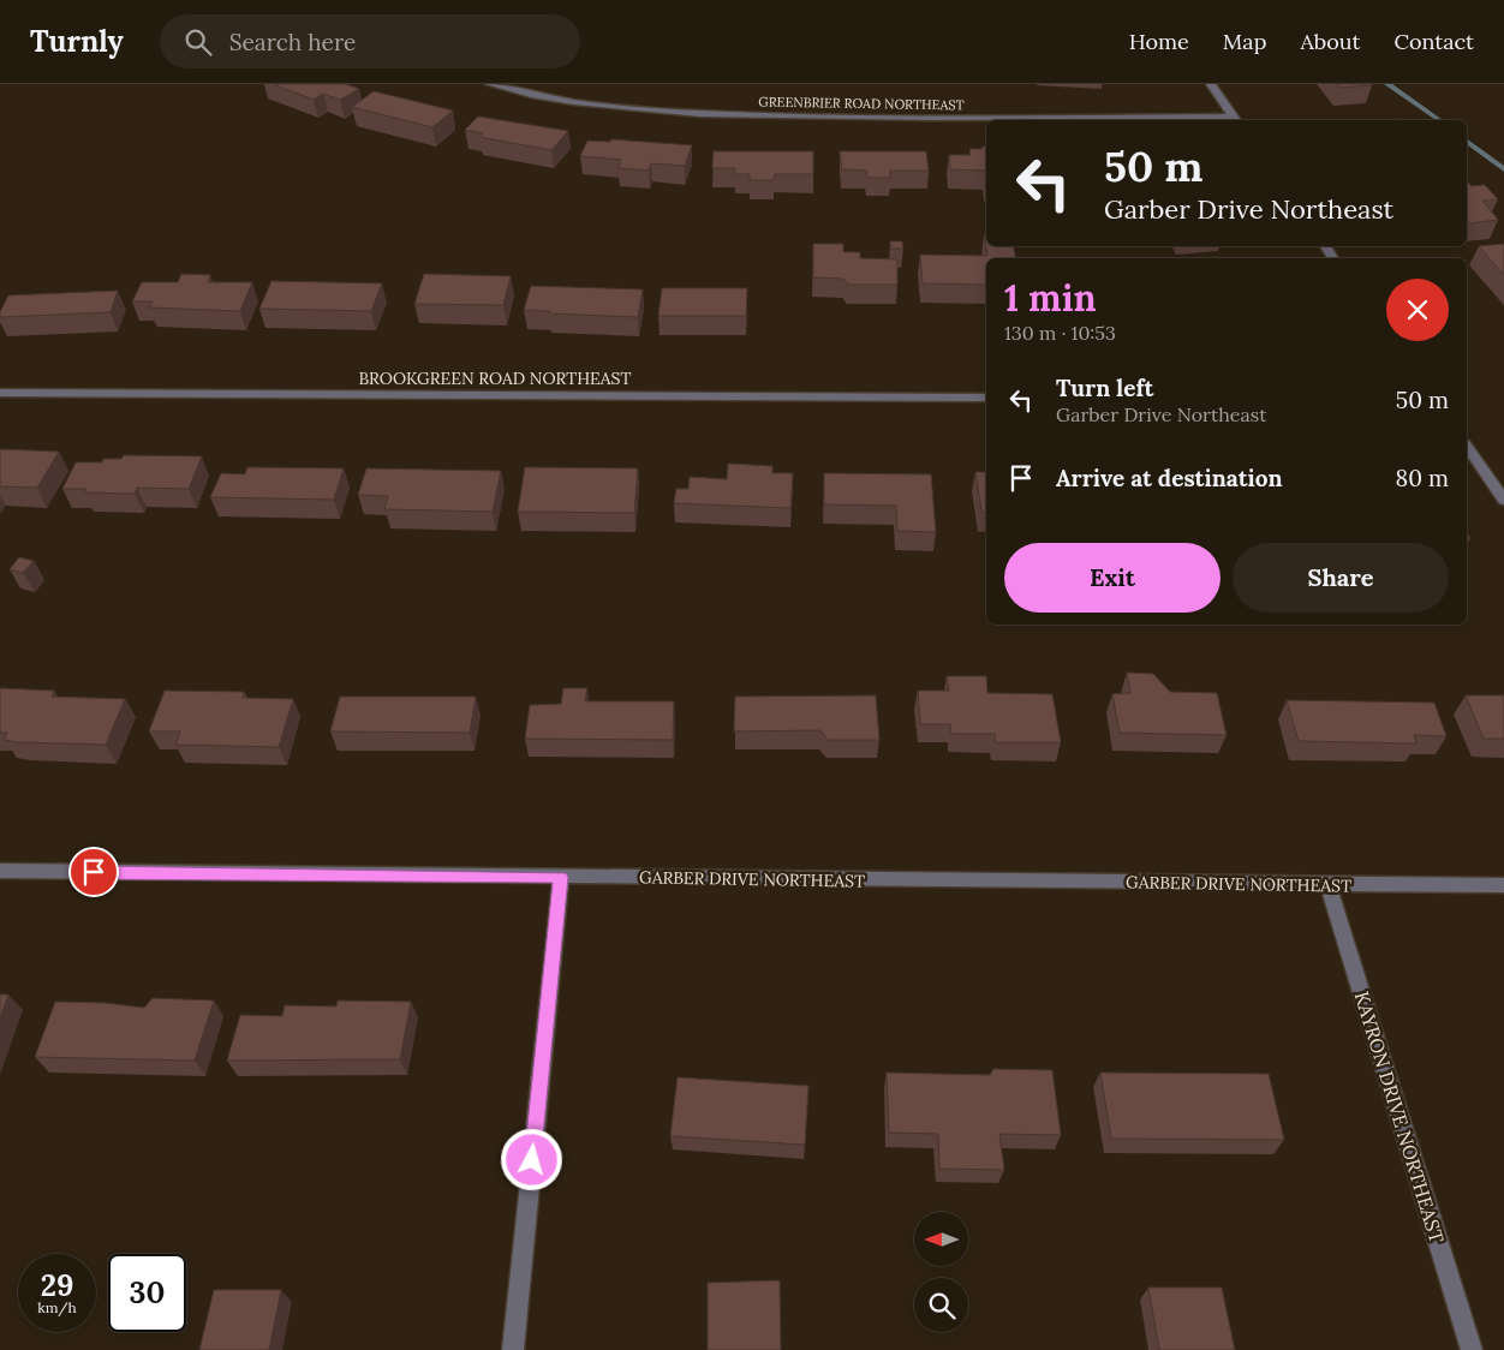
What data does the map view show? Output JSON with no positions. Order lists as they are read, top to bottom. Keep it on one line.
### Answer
{"streets":{"street":["GREENBRIER ROAD NORTHEAST","BROOKGREEN ROAD NORTHEAST","GARBER DRIVE NORTHEAST","KAYRON DRIVE NORTHEAST"]},"crossings":[["GARBER DRIVE NORTHEAST","KAYRON DRIVE NORTHEAST"]],"north":"left","page":{"header":"Turnly","search":"Search here","nav":["Home","Map","About","Contact"],"turn":["50 m","Garber Drive Northeast"],"heading":["1 min","130 m · 10:53"],"list":[{"name":"Turn left","note":"Garber Drive Northeast","value":"50 m"},{"name":"Arrive at destination","value":"80 m"}],"buttons":["Exit","Share"],"speed":"29 km/h","limit":"30"}}
